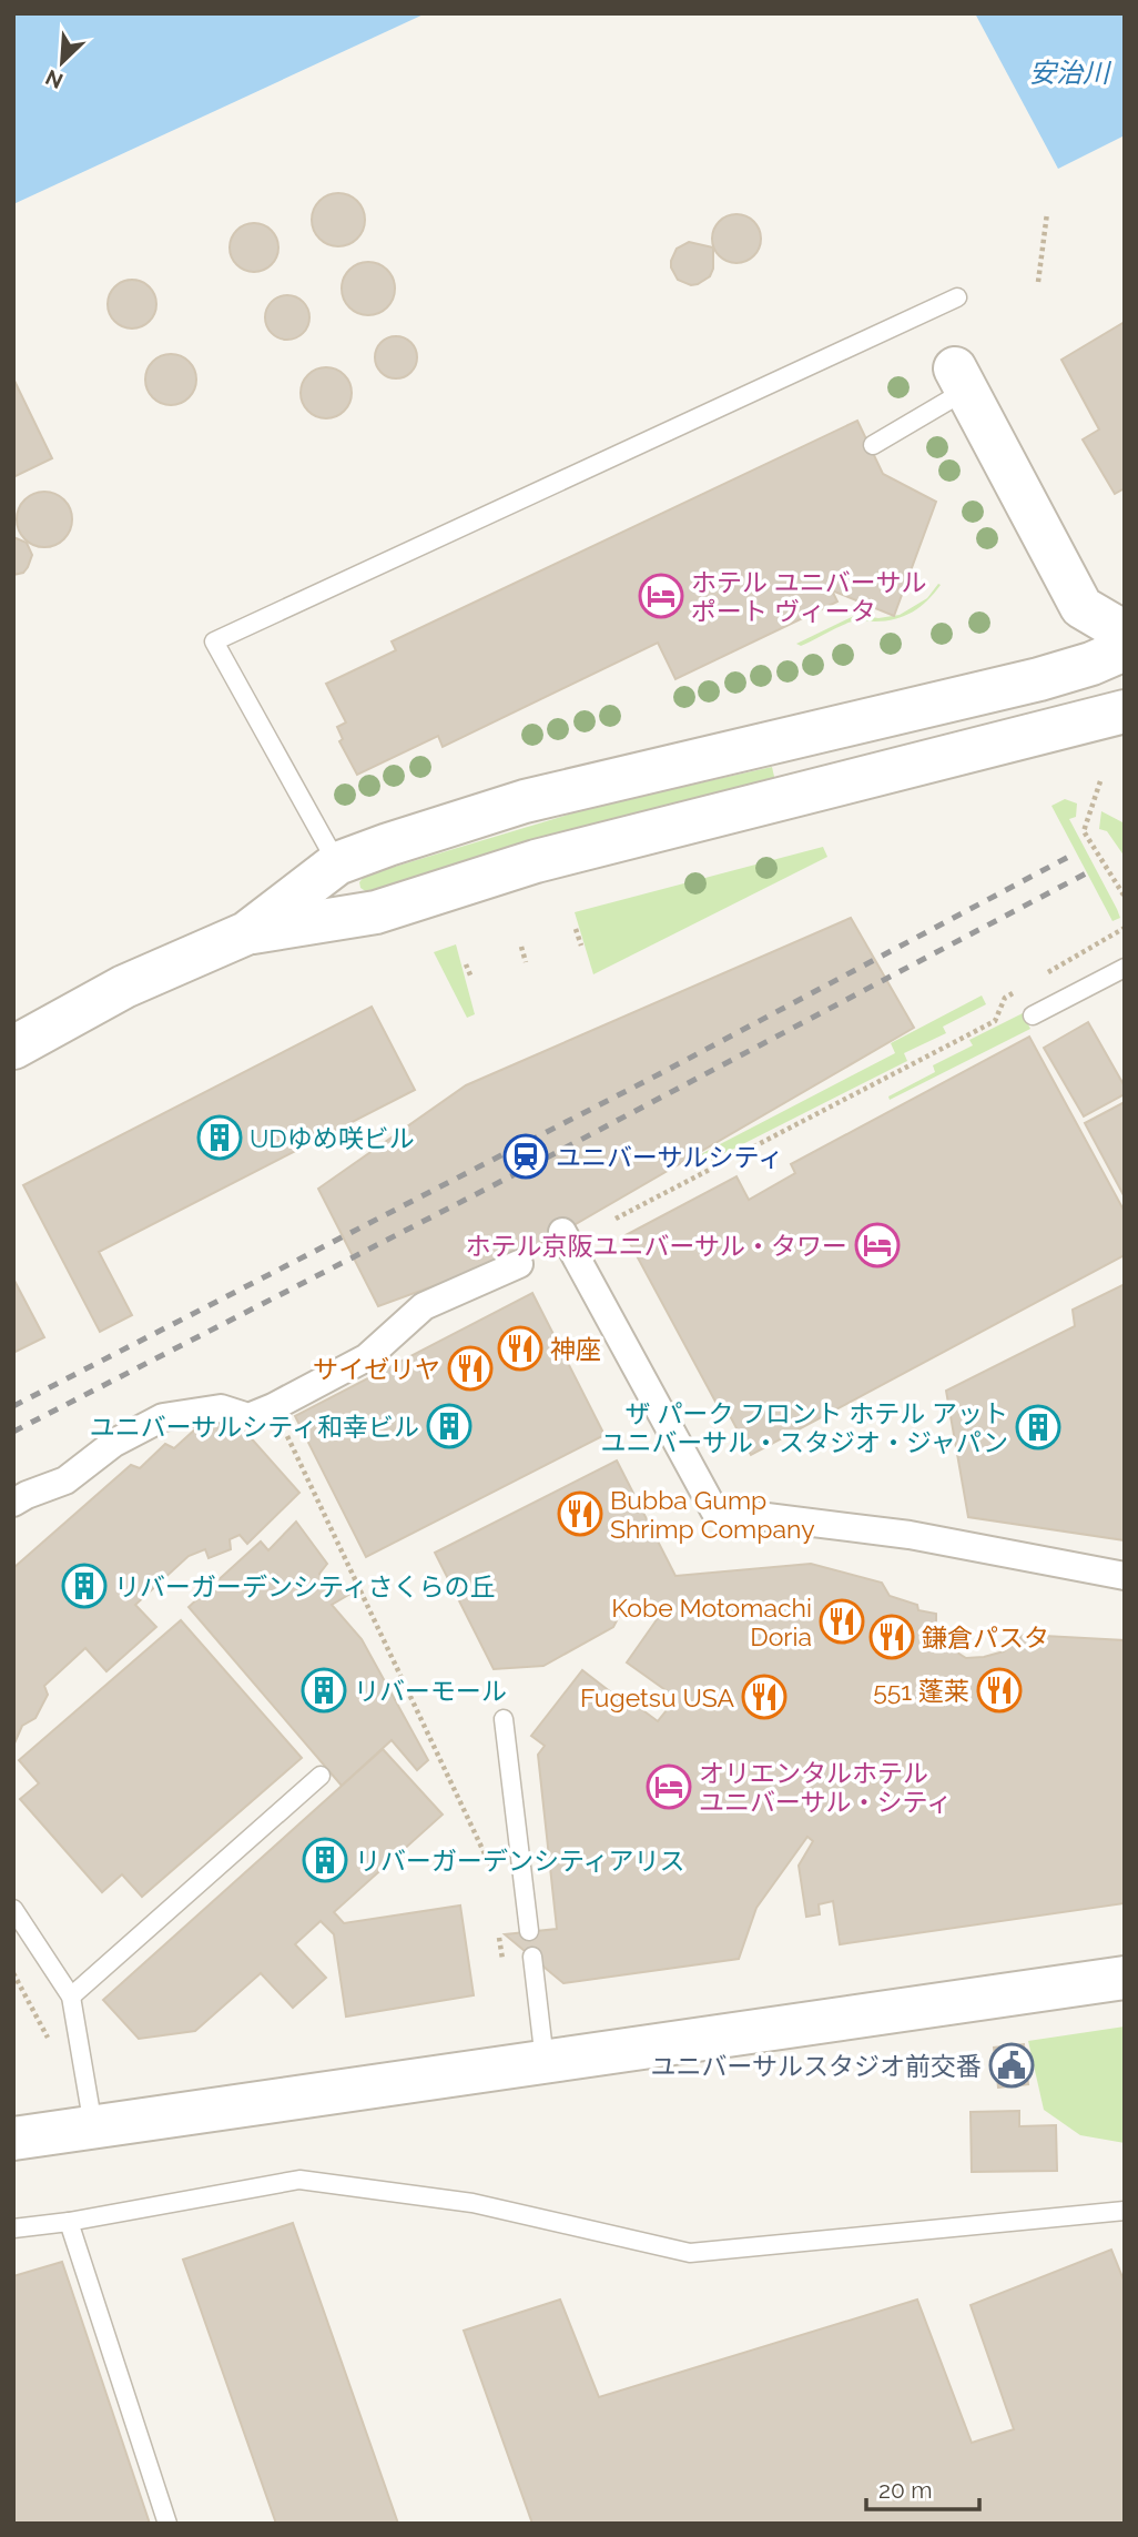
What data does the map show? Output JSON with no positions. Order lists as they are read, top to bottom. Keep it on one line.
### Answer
{"water":["安治川"],"places":{"hotel":["ホテル ユニバーサル ポート ヴィータ","ホテル京阪ユニバーサル・タワー","オリエンタルホテル ユニバーサル・シティ"],"building":["UDゆめ咲ビル","ユニバーサルシティ和幸ビル","ザ パーク フロント ホテル アット ユニバーサル・スタジオ・ジャパン","リバーガーデンシティさくらの丘","リバーモール","リバーガーデンシティアリス"],"station":["ユニバーサルシティ"],"restaurant":["神座","サイゼリヤ","Bubba Gump Shrimp Company","Kobe Motomachi Doria","鎌倉パスタ","551 蓬莱","Fugetsu USA"],"public building":["ユニバーサルスタジオ前交番"]},"scale_bar":"20 m","north":"bottom left"}
